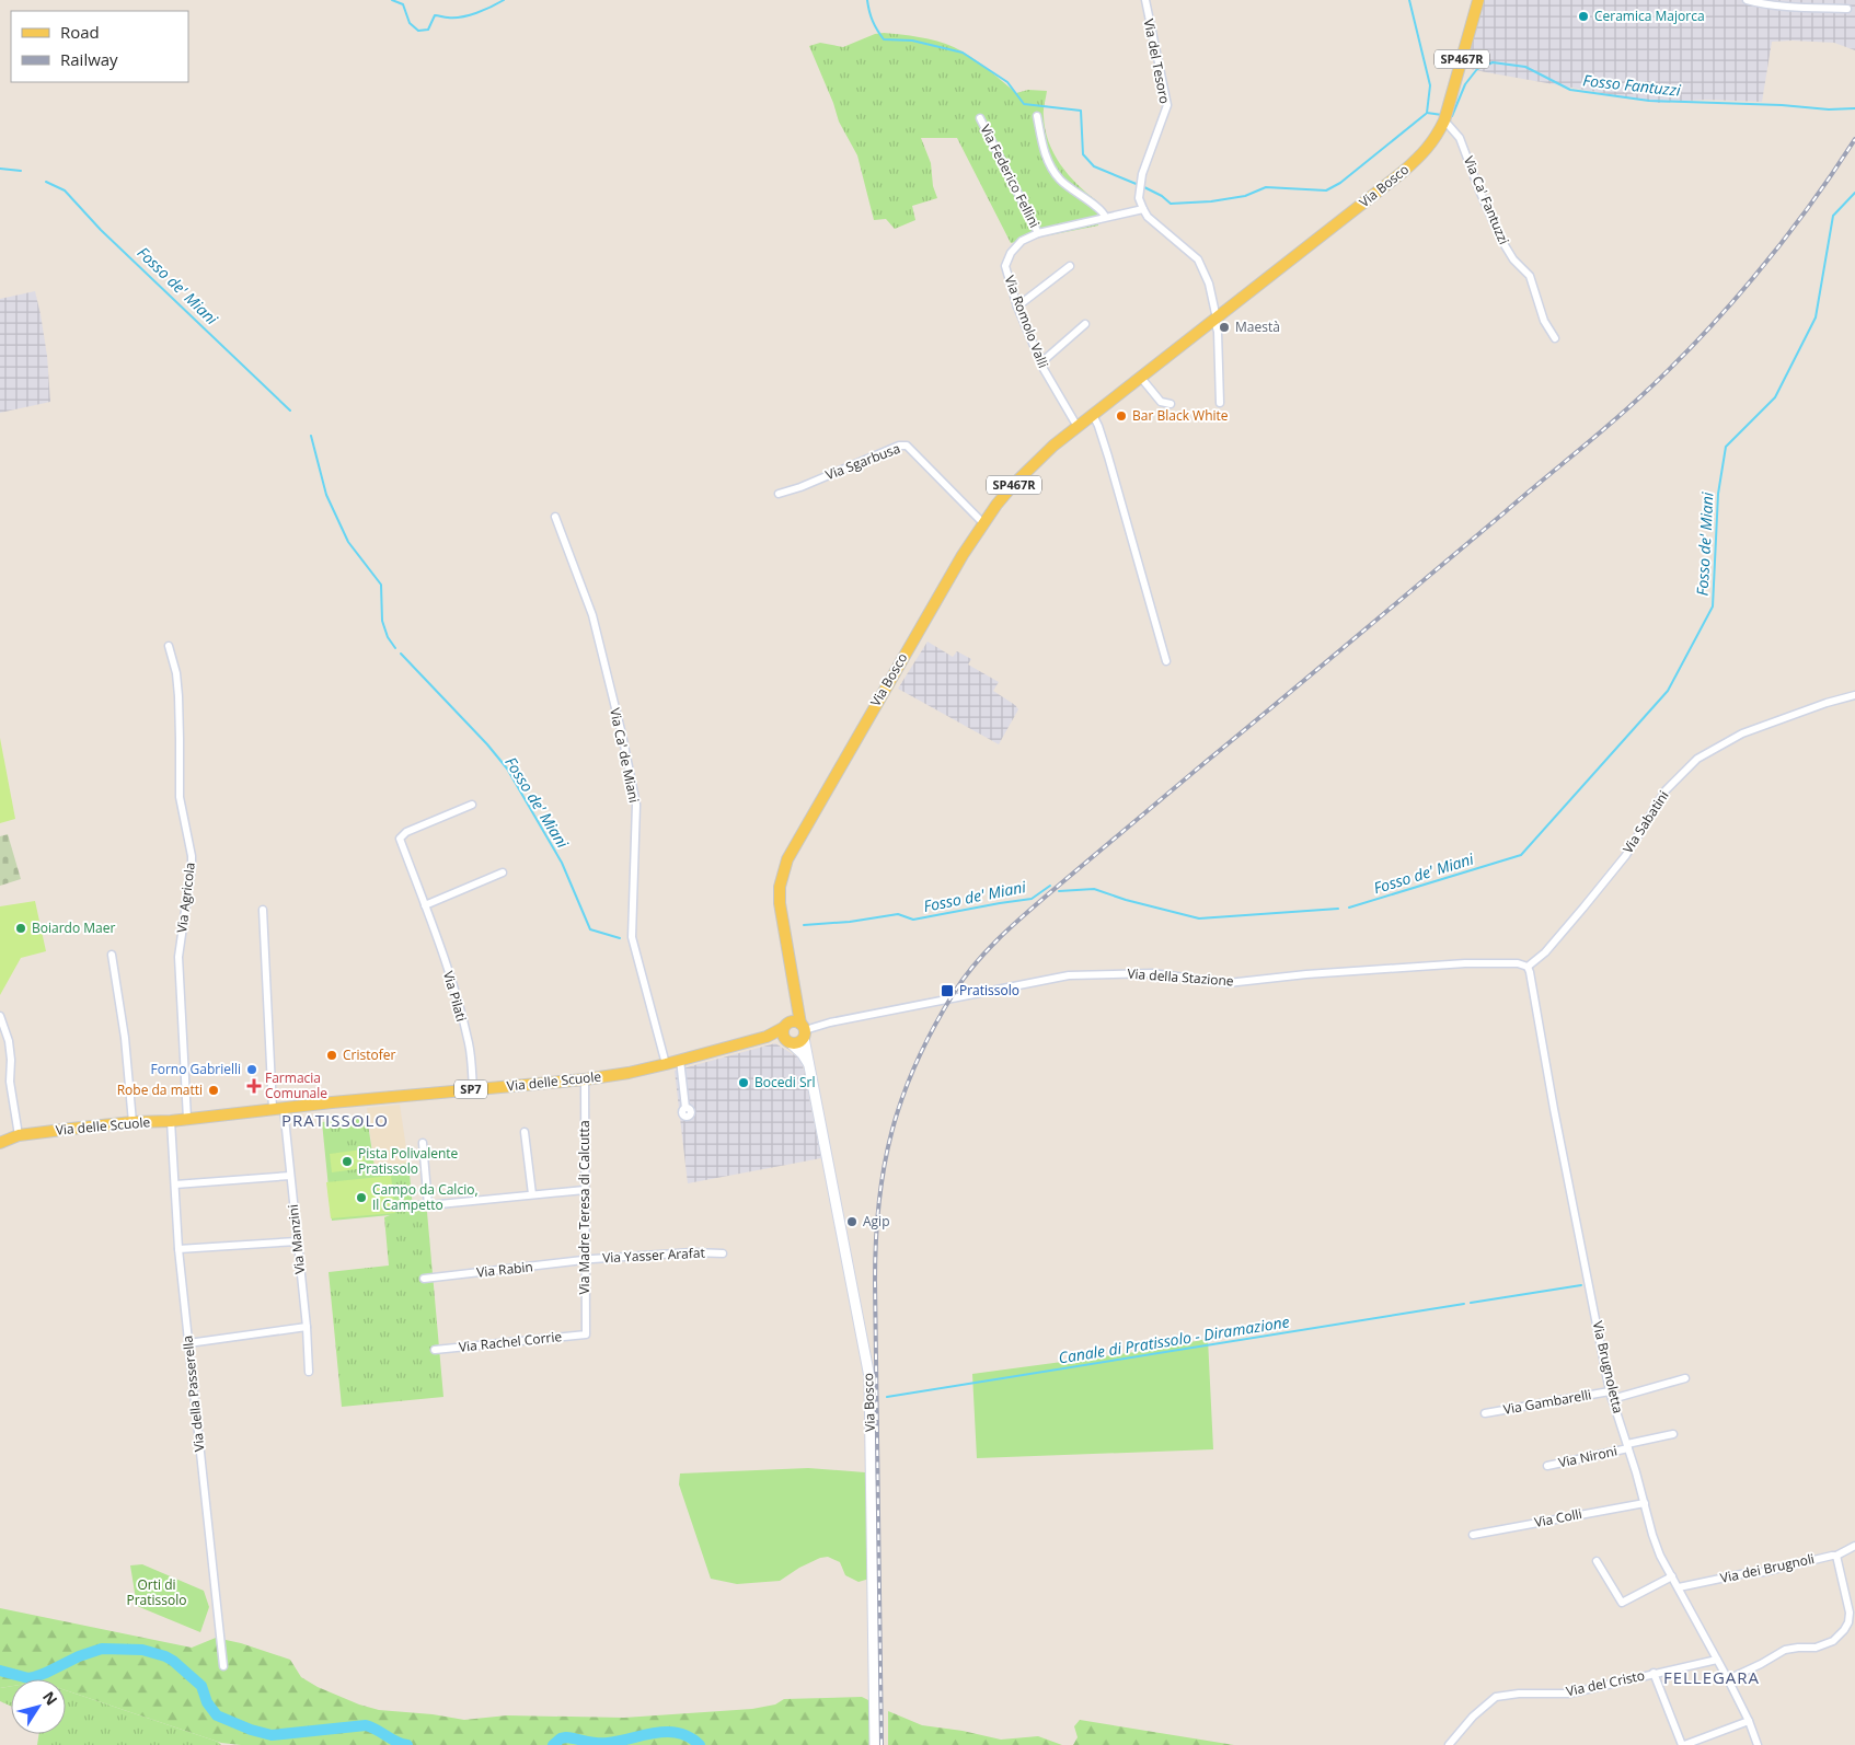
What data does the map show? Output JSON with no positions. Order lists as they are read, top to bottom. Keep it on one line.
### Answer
{"streets":{"main road":["SP467R","Via Bosco","Via delle Scuole","SP7"],"street":["Via del Tesoro","Via Federico Fellini","Via Ca' Fantuzzi","Via Romolo Valli","Via Sgarbusa","Via Ca' de Miani","Via Sabatini","Via Agricola","Via della Stazione","Via Pilati","Via Madre Teresa di Calcutta","Via Manzini","Via Yasser Arafat","Via Rabin","Via Rachel Corrie","Via Brugnoletta","Via della Passerella","Via Gambarelli","Via Nironi","Via Colli","Via dei Brugnoli","Via del Cristo"]},"crossings":[["Via del Tesoro","Via Romolo Valli"],["Via Federico Fellini","Via Romolo Valli"],["Via Bosco","Via Ca' Fantuzzi"],["Via Bosco","Via Romolo Valli"],["Via Bosco","Via Sgarbusa"],["Via Bosco","Via della Stazione"],["Via Bosco","Via delle Scuole"],["Via Ca' de Miani","Via delle Scuole"],["Via Sabatini","Via della Stazione"],["Via Sabatini","Via Brugnoletta"],["Via Agricola","Via delle Scuole"],["Via della Stazione","Via delle Scuole"],["Via della Stazione","Via Brugnoletta"],["Via Pilati","Via delle Scuole"],["Via delle Scuole","Via Madre Teresa di Calcutta"],["Via delle Scuole","Via Manzini"],["Via delle Scuole","Via della Passerella"],["Via Madre Teresa di Calcutta","Via Yasser Arafat"],["Via Madre Teresa di Calcutta","Via Rabin"],["Via Madre Teresa di Calcutta","Via Rachel Corrie"],["Via Yasser Arafat","Via Rabin"],["Via Brugnoletta","Via Gambarelli"],["Via Brugnoletta","Via Nironi"],["Via Brugnoletta","Via Colli"],["Via Brugnoletta","Via dei Brugnoli"],["Via Brugnoletta","Via del Cristo"]],"districts":["PRATISSOLO","FELLEGARA"],"water":["Fosso Fantuzzi","Fosso de' Miani","Canale di Pratissolo - Diramazione"],"parks":["Orti di Pratissolo"],"places":{"other":["Ceramica Majorca","Maestà","Bar Black White","Boiardo Maer","Cristofer","Forno Gabrielli","Bocedi Srl","Robe da matti","Pista Polivalente Pratissolo","Campo da Calcio, Il Campetto","Agip"],"transit":["Pratissolo"],"health":["Farmacia Comunale"]},"legend":["Road","Railway"],"north":"top right"}
